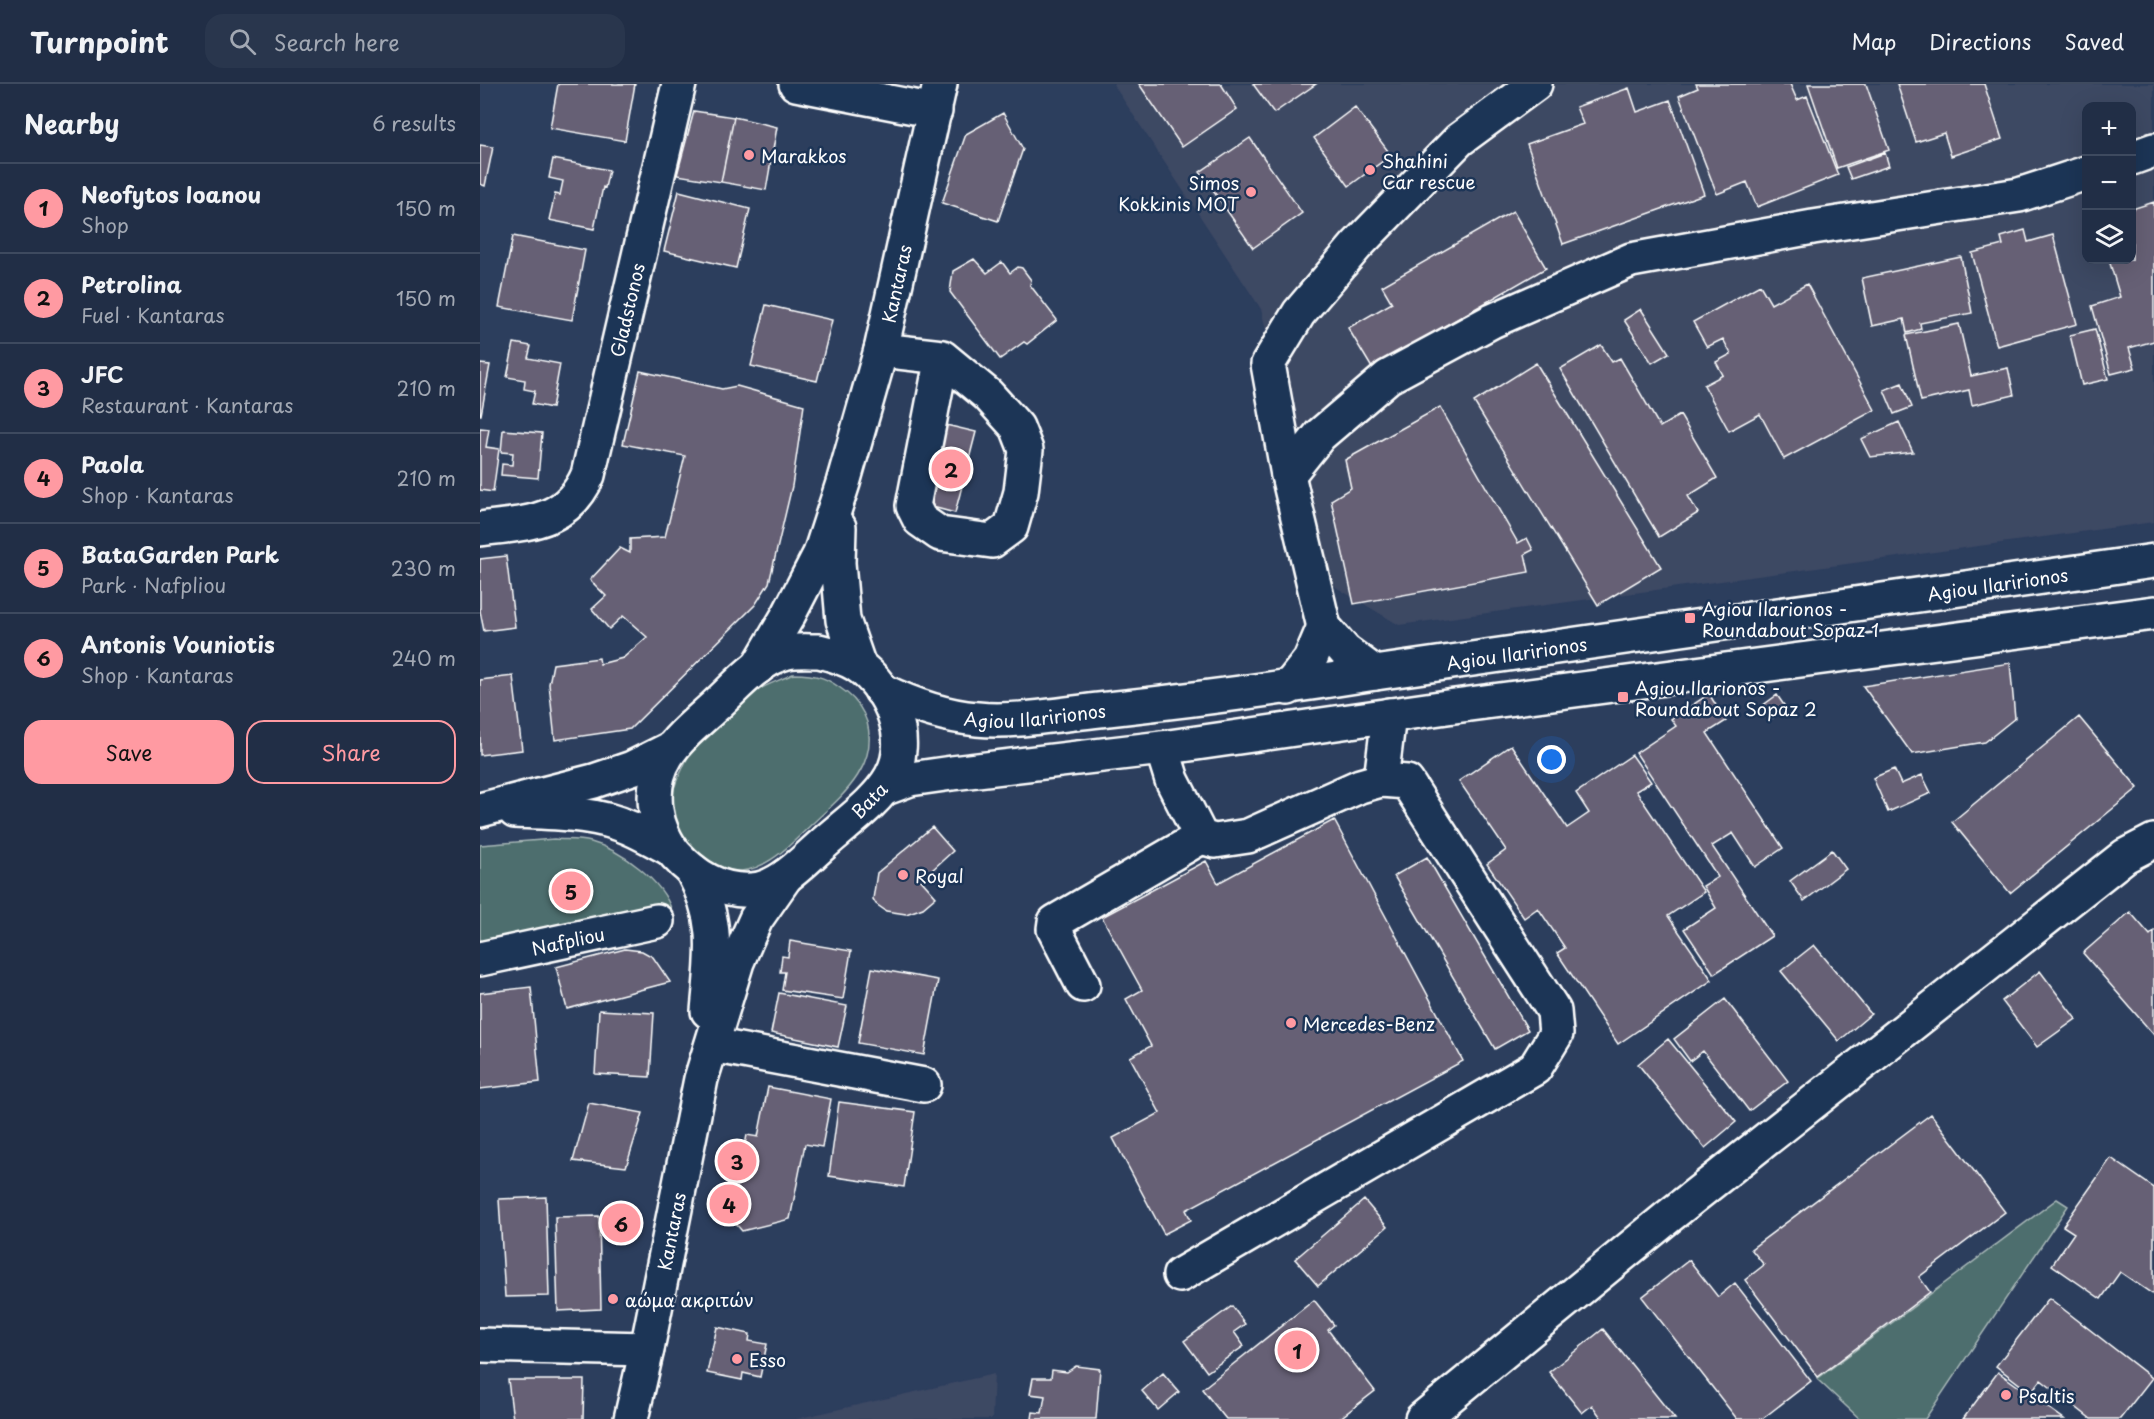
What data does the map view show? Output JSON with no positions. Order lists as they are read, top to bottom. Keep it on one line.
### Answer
{"streets":{"main road":["Kantaras","Gladstonos","Agiou Ilaririonos","Bata","Nafpliou"]},"crossings":[["Kantaras","Bata"],["Agiou Ilaririonos","Bata"]],"places":{"other":["Marakkos","Shahini Car rescue","Simos Kokkinis MOT","Royal","Mercedes-Benz","αώμα ακριτών","Esso","Psaltis"],"transit":["Agiou Ilarionos - Roundabout Sopaz 1","Agiou Ilarionos - Roundabout Sopaz 2"]},"page":{"header":"Turnpoint","search":"Search here","nav":["Map","Directions","Saved"],"heading":["Nearby","6 results"],"map_buttons":["+","−"],"list":[{"mark":"1","name":"Neofytos Ioanou","note":"Shop","value":"150 m"},{"mark":"2","name":"Petrolina","note":"Fuel · Kantaras","value":"150 m"},{"mark":"3","name":"JFC","note":"Restaurant · Kantaras","value":"210 m"},{"mark":"4","name":"Paola","note":"Shop · Kantaras","value":"210 m"},{"mark":"5","name":"BataGarden Park","note":"Park · Nafpliou","value":"230 m"},{"mark":"6","name":"Antonis Vouniotis","note":"Shop · Kantaras","value":"240 m"}],"pins":["2","5","3","4","6","1"],"buttons":["Save","Share"]}}
